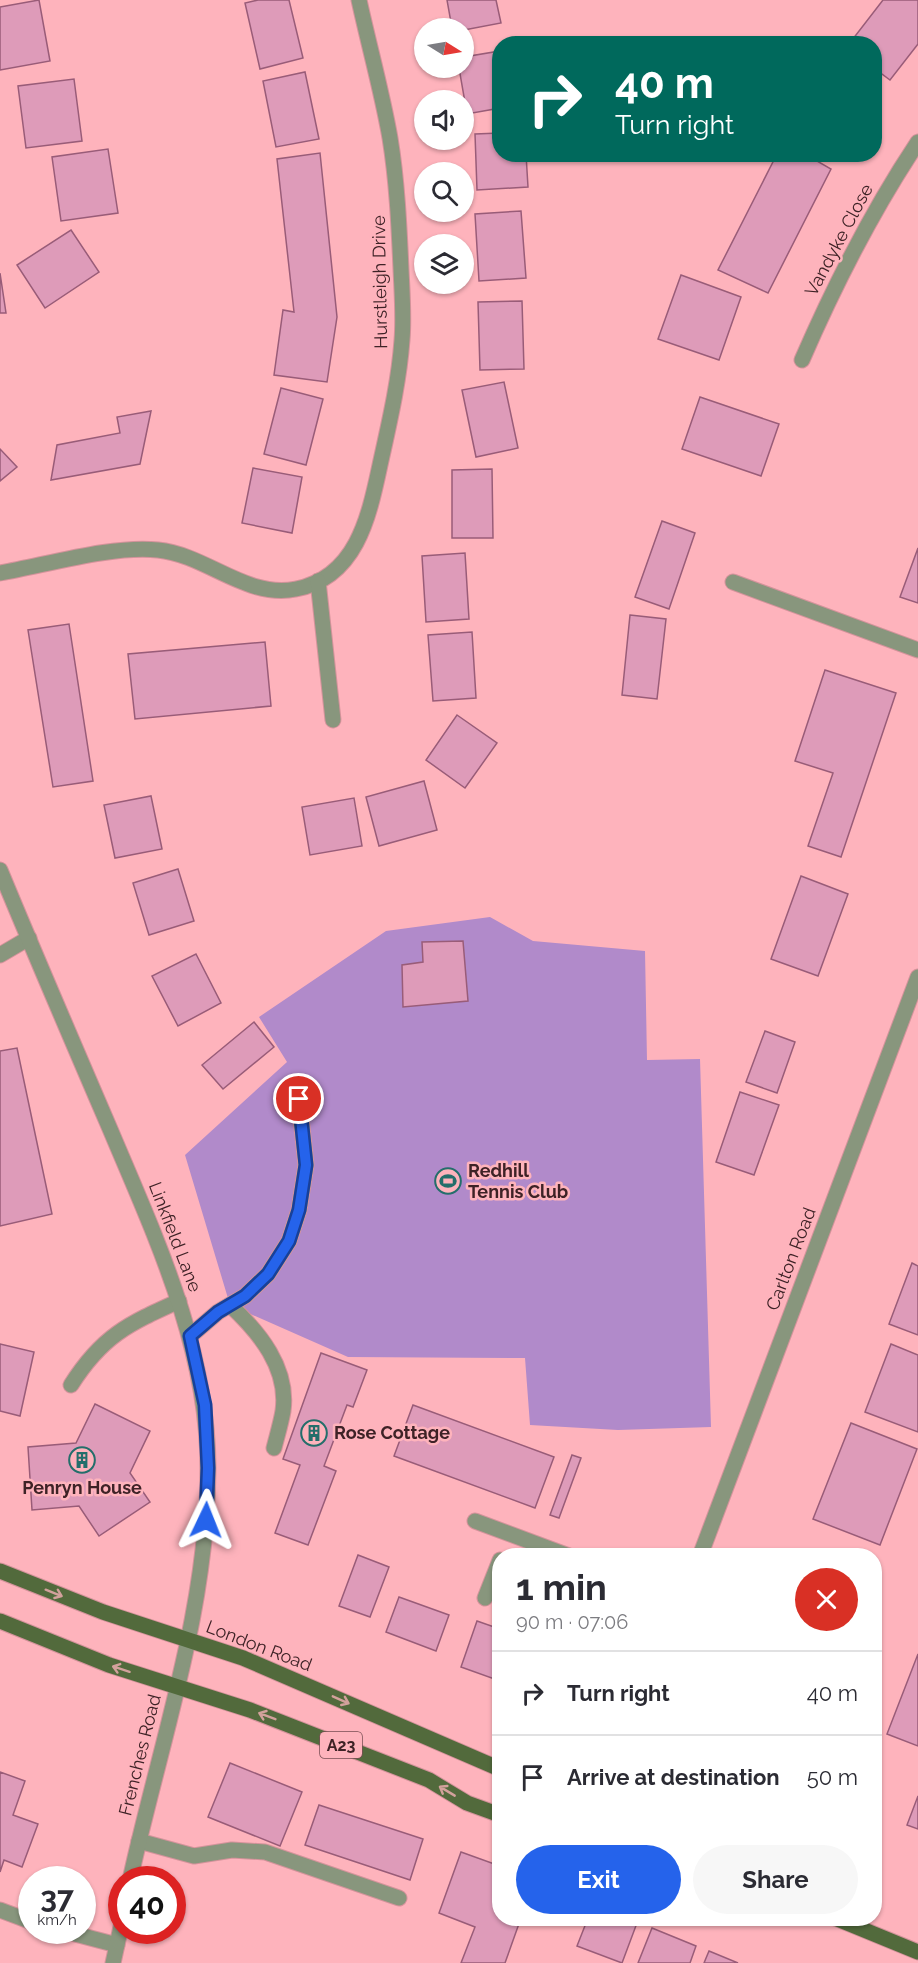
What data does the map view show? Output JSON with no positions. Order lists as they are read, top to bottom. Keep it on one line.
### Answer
{"streets":{"main road":["London Road","A23"],"street":["Vandyke Close","Hurstleigh Drive","Linkfield Lane","Carlton Road","Frenches Road"]},"crossings":[["Linkfield Lane","London Road"],["Linkfield Lane","Frenches Road"],["London Road","Frenches Road"],["A23","Frenches Road"]],"places":{"sports":["Redhill Tennis Club"],"building":["Rose Cottage","Penryn House"]},"north":"right","page":{"turn":["40 m","Turn right"],"heading":["1 min","90 m · 07:06"],"list":[{"name":"Turn right","value":"40 m"},{"name":"Arrive at destination","value":"50 m"}],"buttons":["Exit","Share"],"speed":"37 km/h","limit":"40"}}
